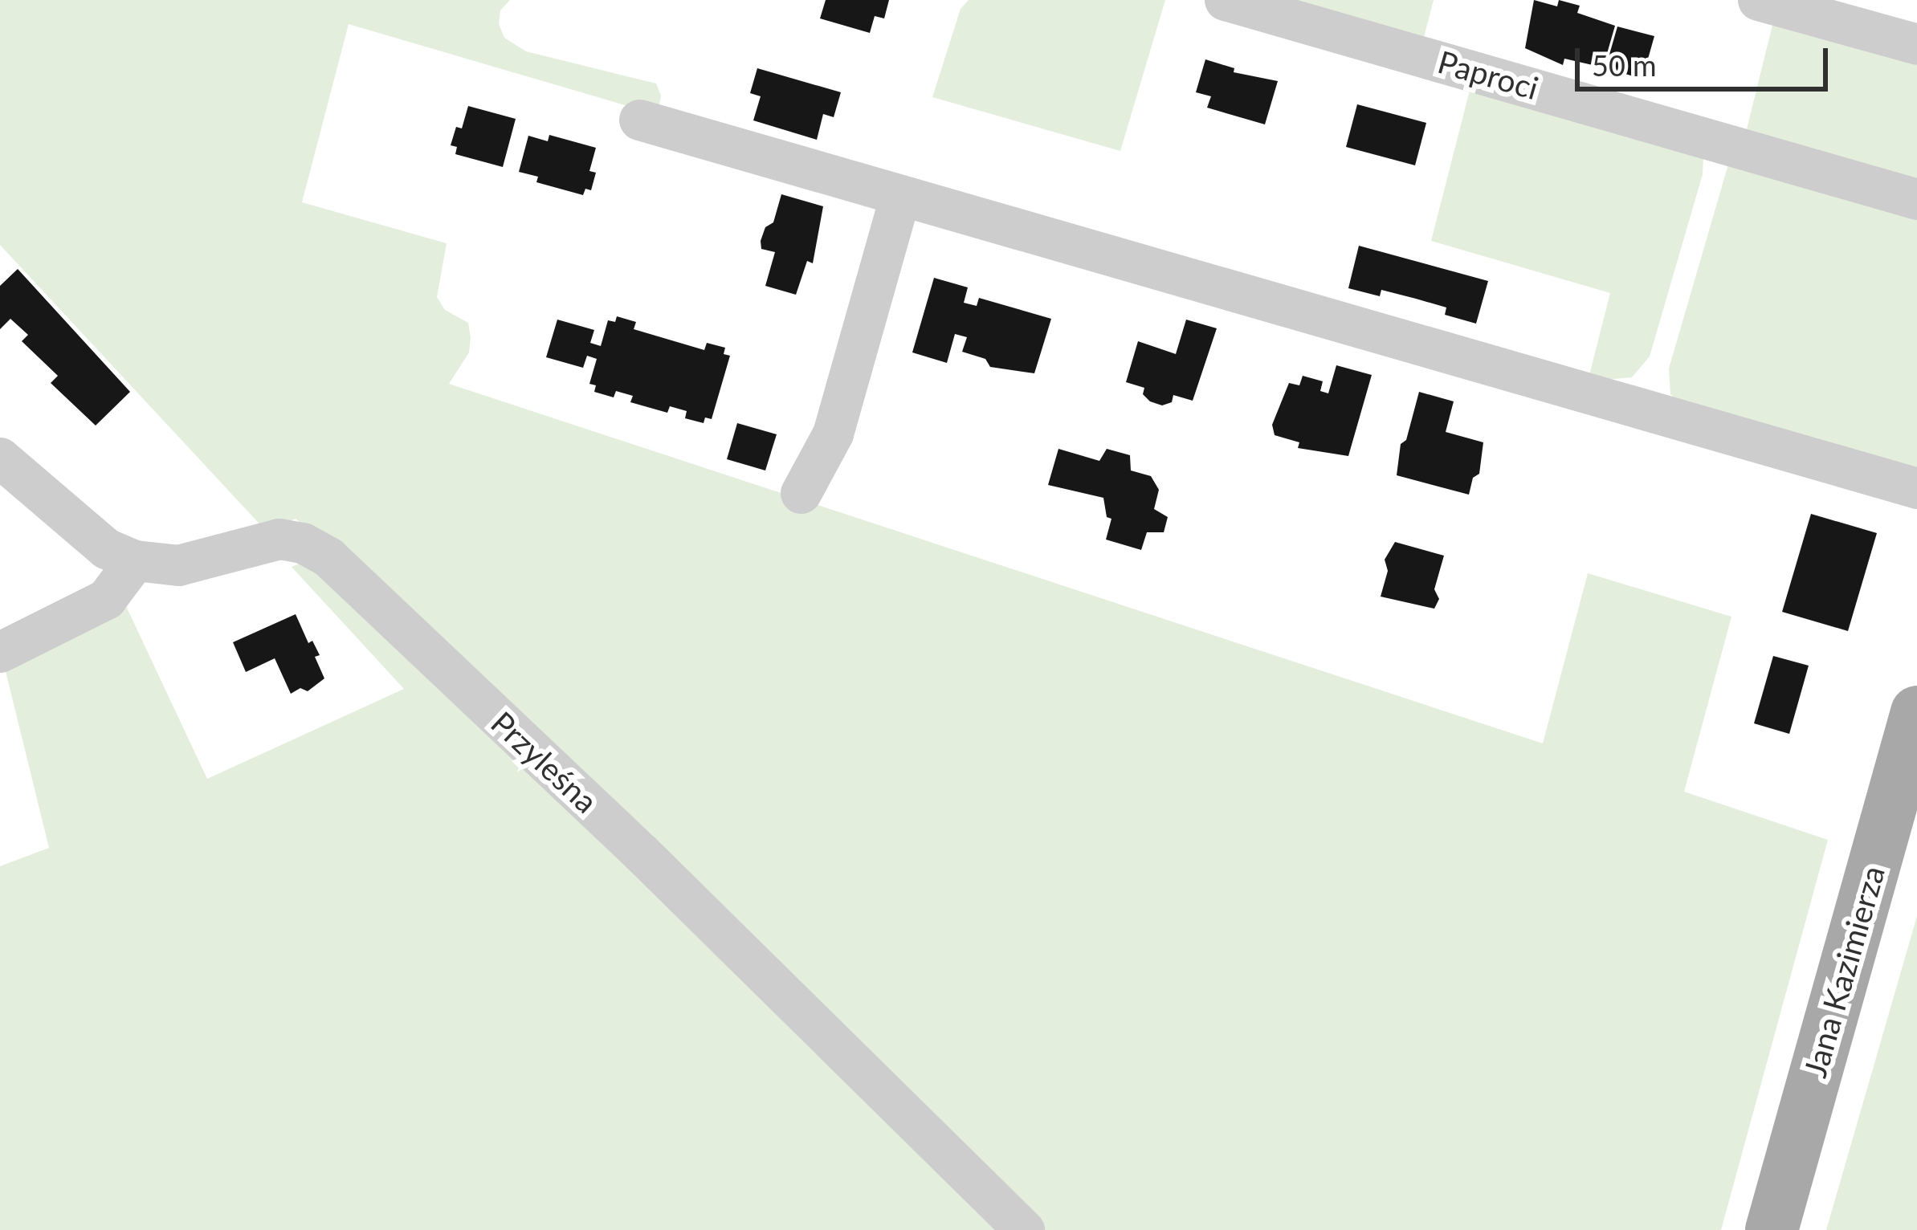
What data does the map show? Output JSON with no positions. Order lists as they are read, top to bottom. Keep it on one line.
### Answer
{"streets":{"main road":["Jana Kazimierza"],"street":["Paproci","Przyleśna"]},"scale_bar":"50 m"}
